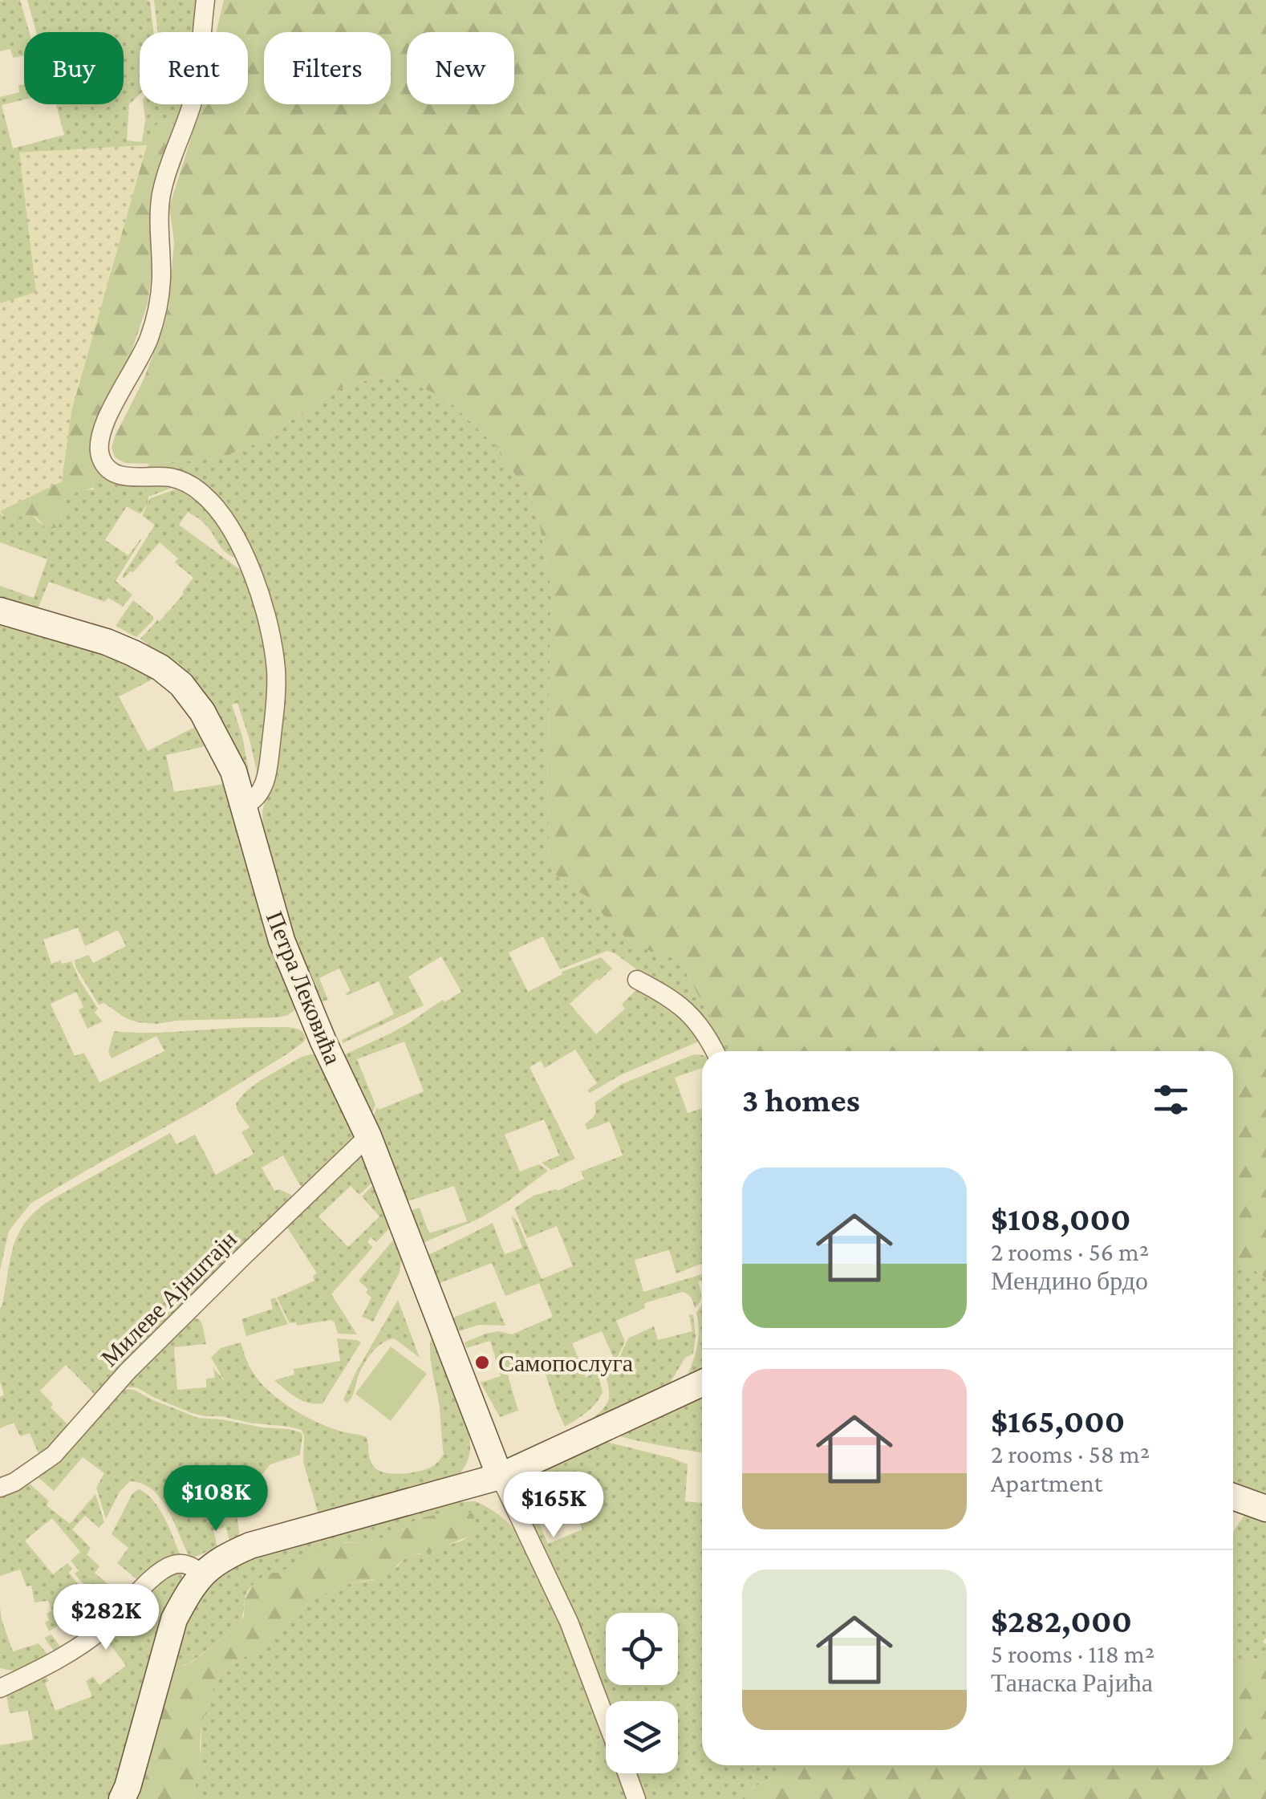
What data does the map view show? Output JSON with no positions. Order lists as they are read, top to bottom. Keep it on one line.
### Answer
{"streets":{"street":["Петра Лековића","Милеве Ајнштајн"]},"crossings":[["Петра Лековића","Милеве Ајнштајн"]],"places":["Самопослуга"],"page":{"chip":["Buy","Rent","Filters","New"],"heading":"3 homes","list":[{"name":"$108,000","note":"2 rooms · 56 m² · Мендино брдо"},{"name":"$165,000","note":"2 rooms · 58 m² · Apartment"},{"name":"$282,000","note":"5 rooms · 118 m² · Танаска Рајића"}],"price":["$108K","$165K","$282K"]}}
